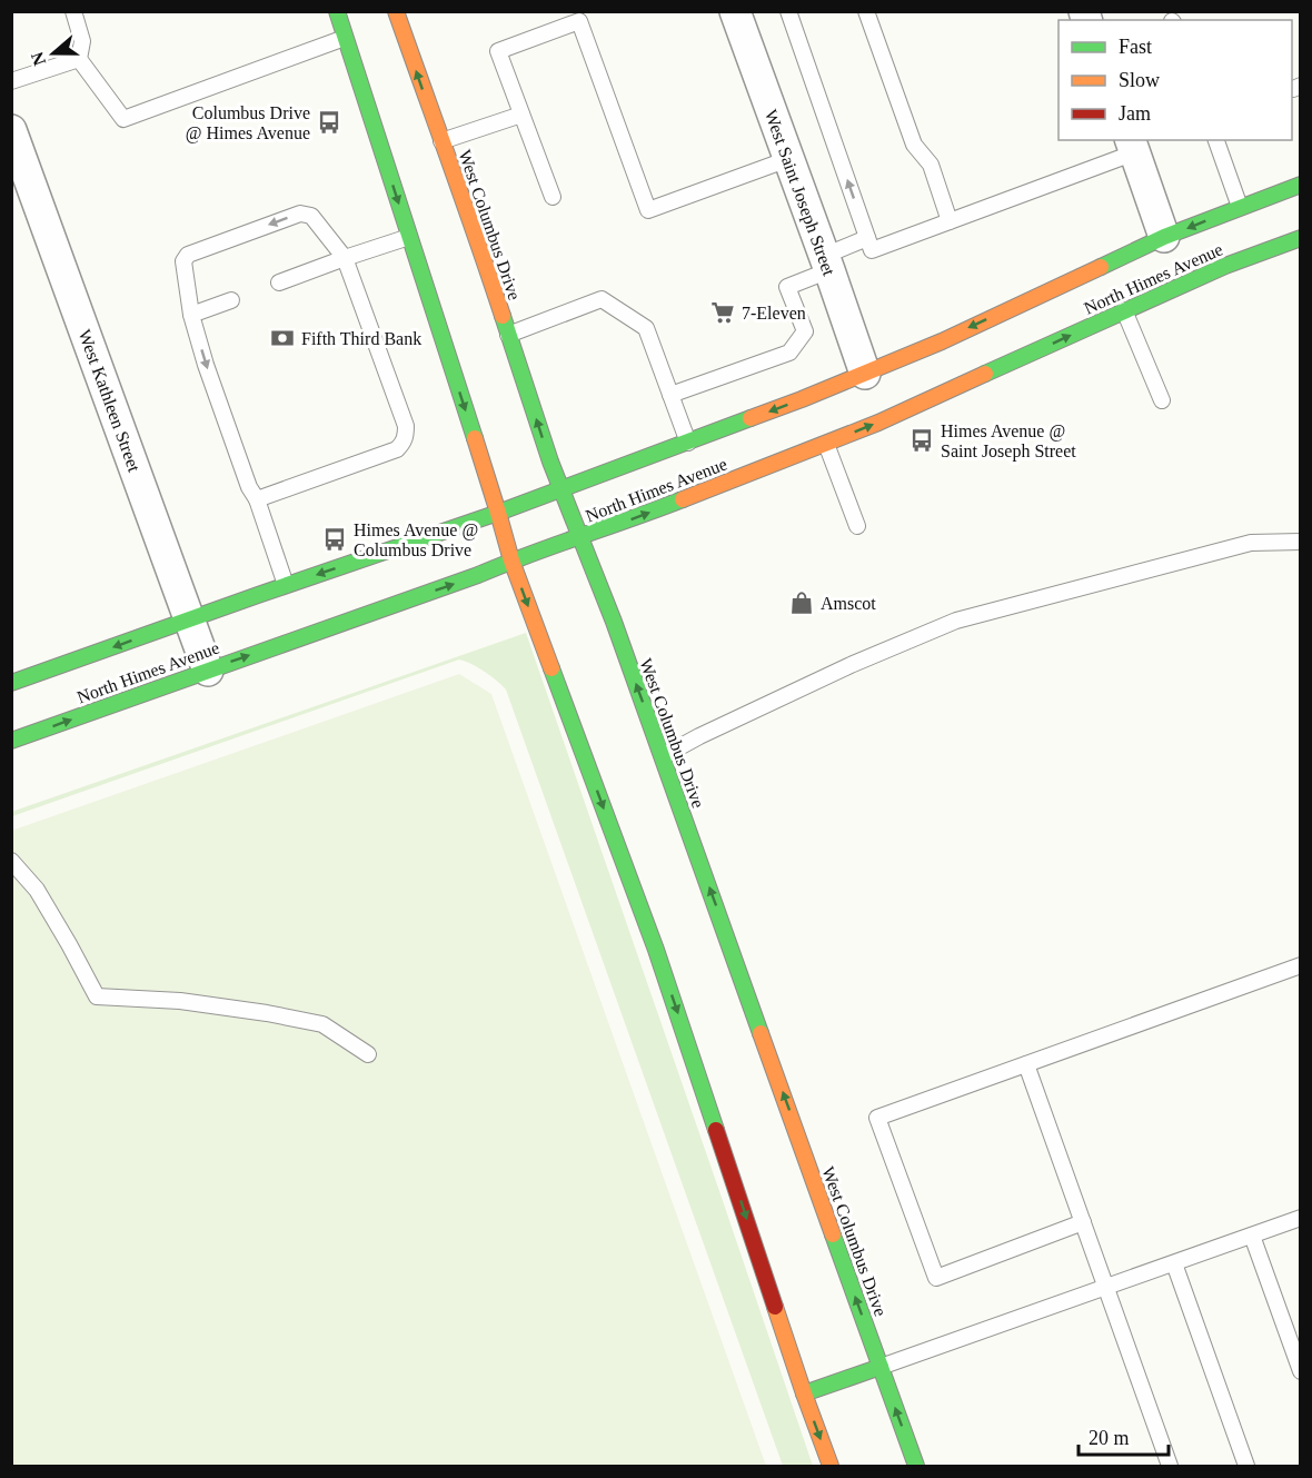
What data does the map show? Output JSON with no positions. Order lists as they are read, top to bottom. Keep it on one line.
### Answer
{"streets":{"main road":["West Columbus Drive","North Himes Avenue"],"street":["West Saint Joseph Street","West Kathleen Street"]},"crossings":[["West Saint Joseph Street","North Himes Avenue"],["West Columbus Drive","North Himes Avenue"],["North Himes Avenue","West Kathleen Street"]],"places":{"bus stop":["Columbus Drive @ Himes Avenue","Himes Avenue @ Saint Joseph Street","Himes Avenue @ Columbus Drive"],"supermarket":["7-Eleven"],"bank":["Fifth Third Bank"],"shop":["Amscot"]},"legend":["Fast","Slow","Jam"],"scale_bar":"20 m","north":"left"}
